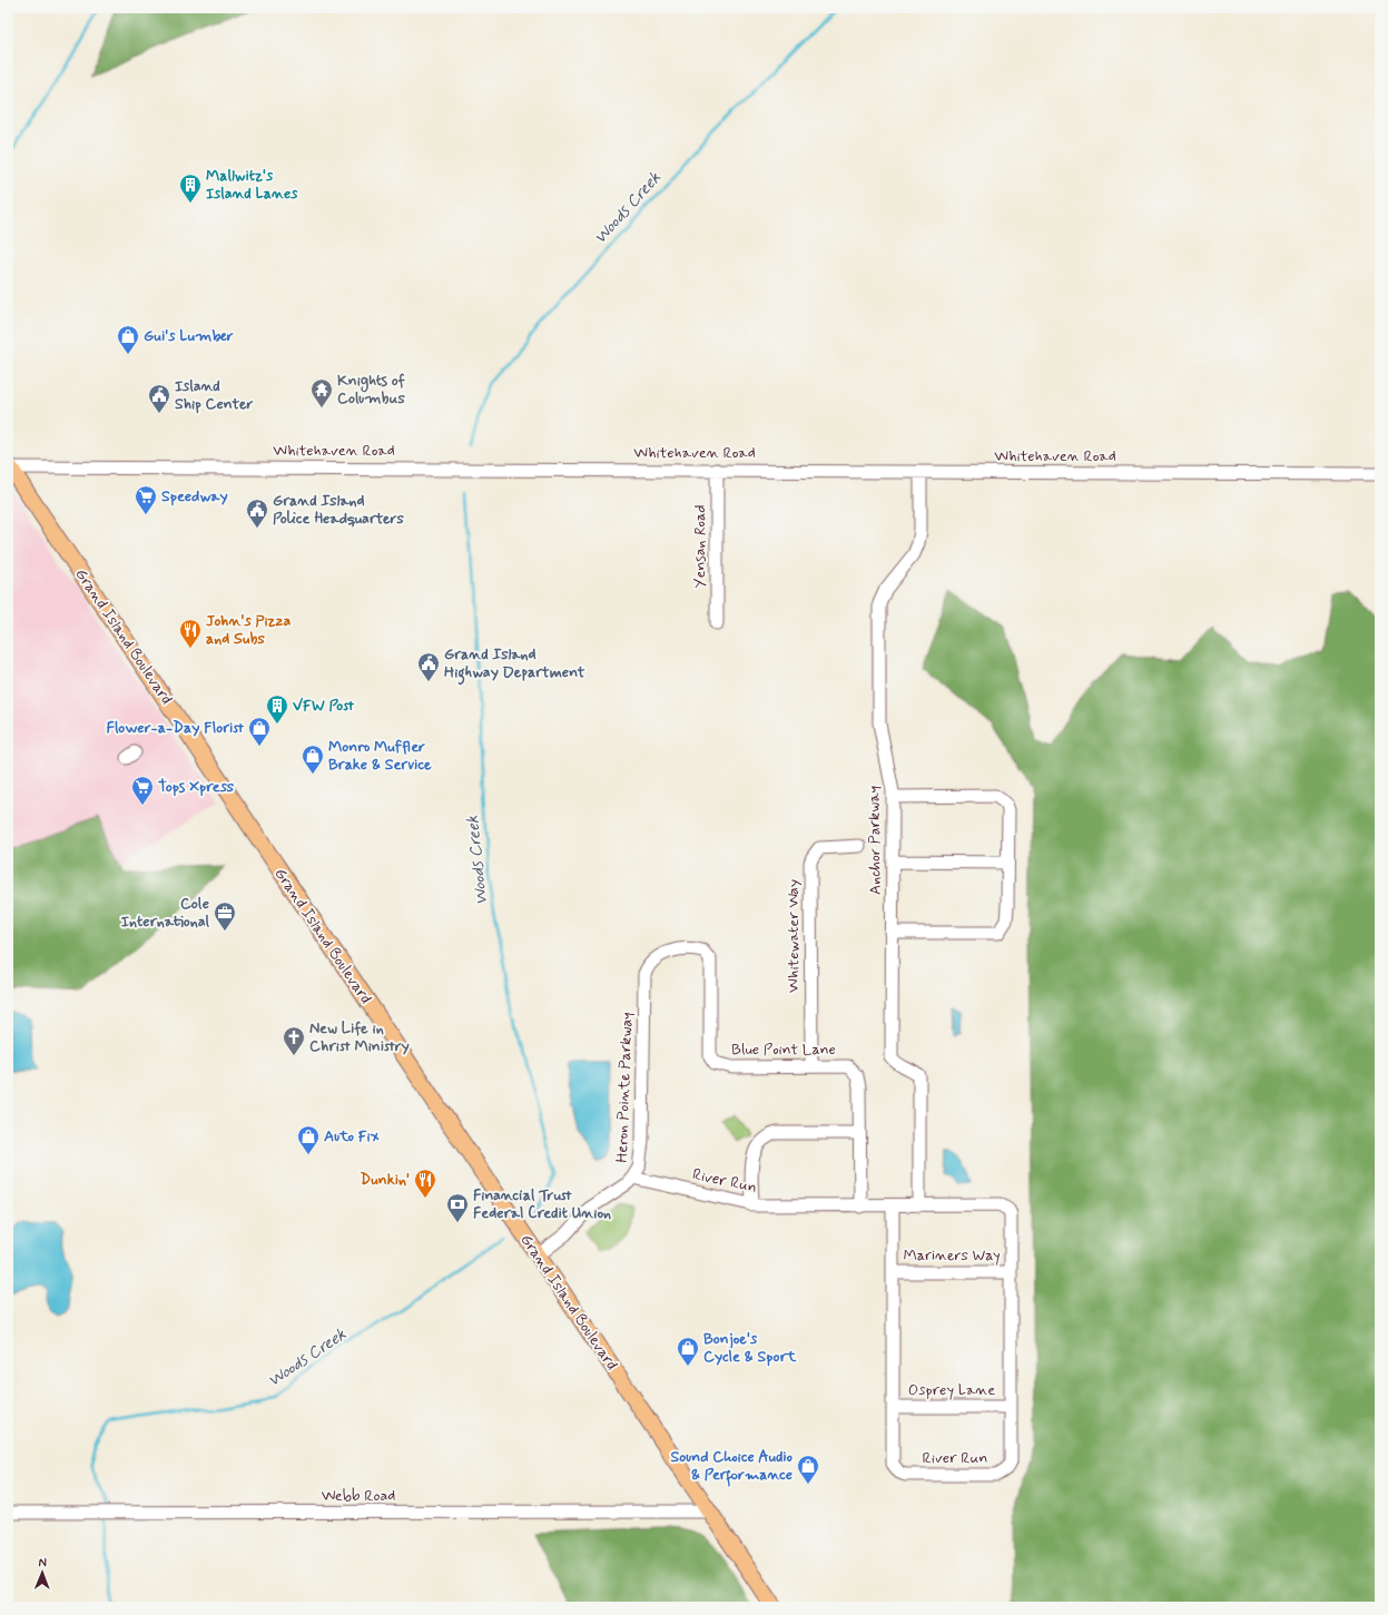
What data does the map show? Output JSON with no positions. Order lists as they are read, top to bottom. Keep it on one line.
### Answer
{"streets":{"main road":["Grand Island Boulevard"],"street":["Whitehaven Road","Yensan Road","Anchor Parkway","Whitewater Way","Blue Point Lane","Heron Pointe Parkway","River Run","Mariners Way","Osprey Lane","Webb Road"]},"crossings":[["Whitehaven Road","Yensan Road"],["Whitehaven Road","Grand Island Boulevard"],["Whitehaven Road","Anchor Parkway"],["Grand Island Boulevard","Heron Pointe Parkway"],["Grand Island Boulevard","Webb Road"],["Anchor Parkway","River Run"],["Whitewater Way","Blue Point Lane"],["Blue Point Lane","Heron Pointe Parkway"],["Blue Point Lane","River Run"],["Heron Pointe Parkway","River Run"],["River Run","Mariners Way"],["River Run","Osprey Lane"]],"water":["Woods Creek"],"places":{"building":["Mallwitz's Island Lanes","VFW Post"],"shop":["Gui's Lumber","Flower-a-Day Florist","Monro Muffler Brake & Service","Auto Fix","Bonjoe's Cycle & Sport","Sound Choice Audio & Performance"],"temple":["Knights of Columbus"],"public building":["Island Ship Center","Grand Island Police Headquarters","Grand Island Highway Department"],"supermarket":["Speedway","Tops Xpress"],"restaurant":["John's Pizza and Subs","Dunkin'"],"office":["Cole International"],"church":["New Life in Christ Ministry"],"bank":["Financial Trust Federal Credit Union"]},"north":"top"}
